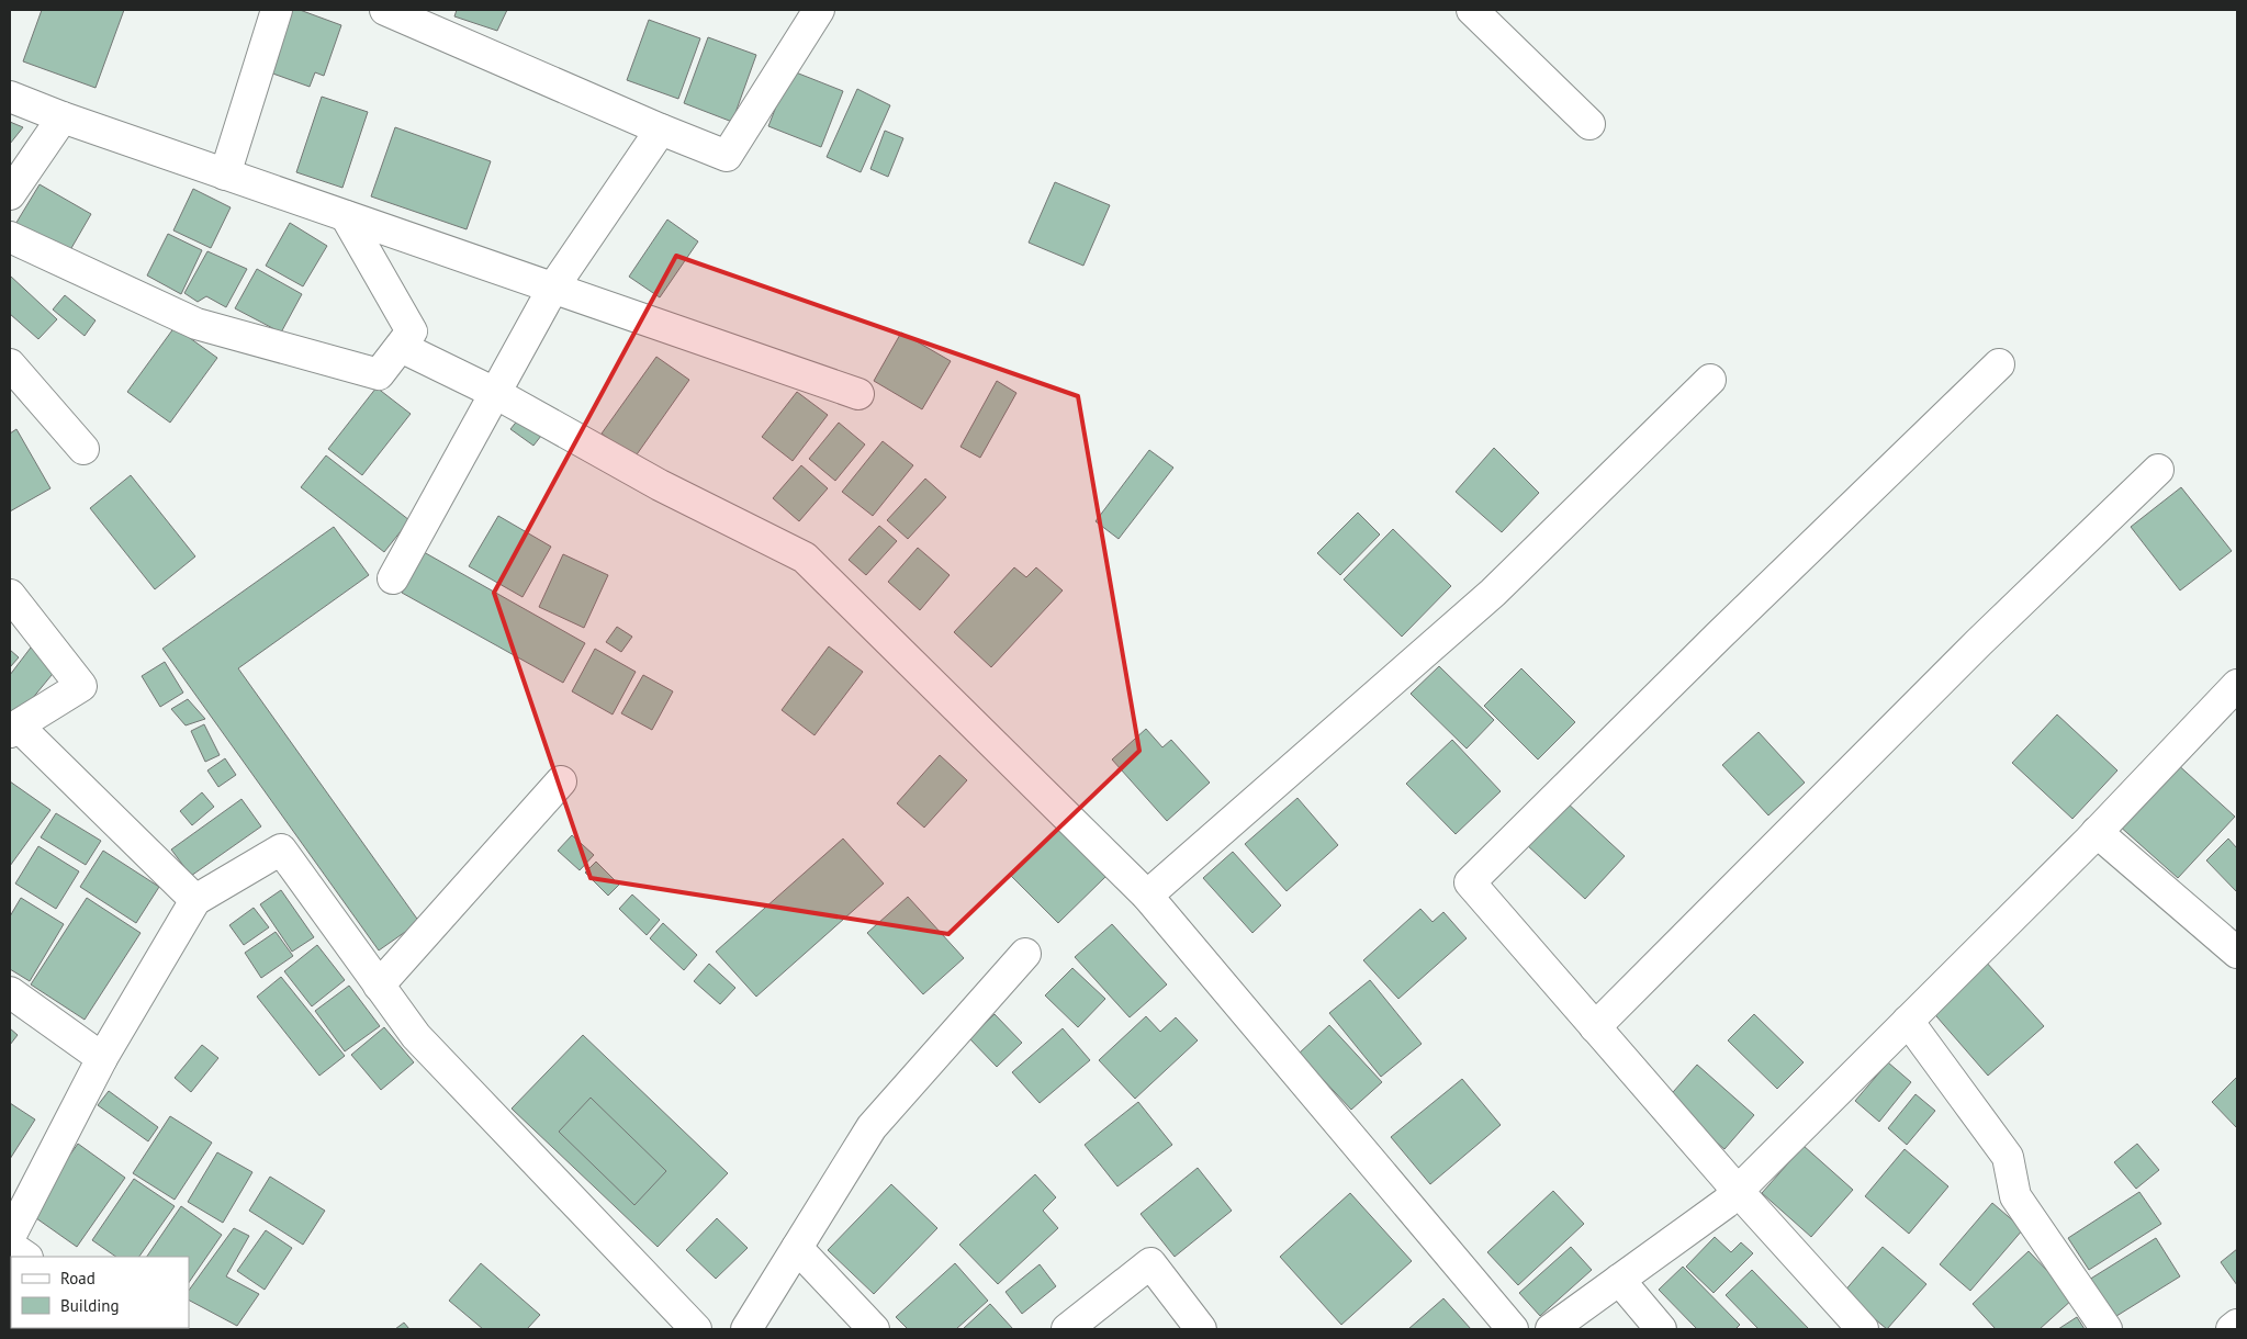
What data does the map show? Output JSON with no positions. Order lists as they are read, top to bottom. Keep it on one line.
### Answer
{"legend":["Road","Building"]}
